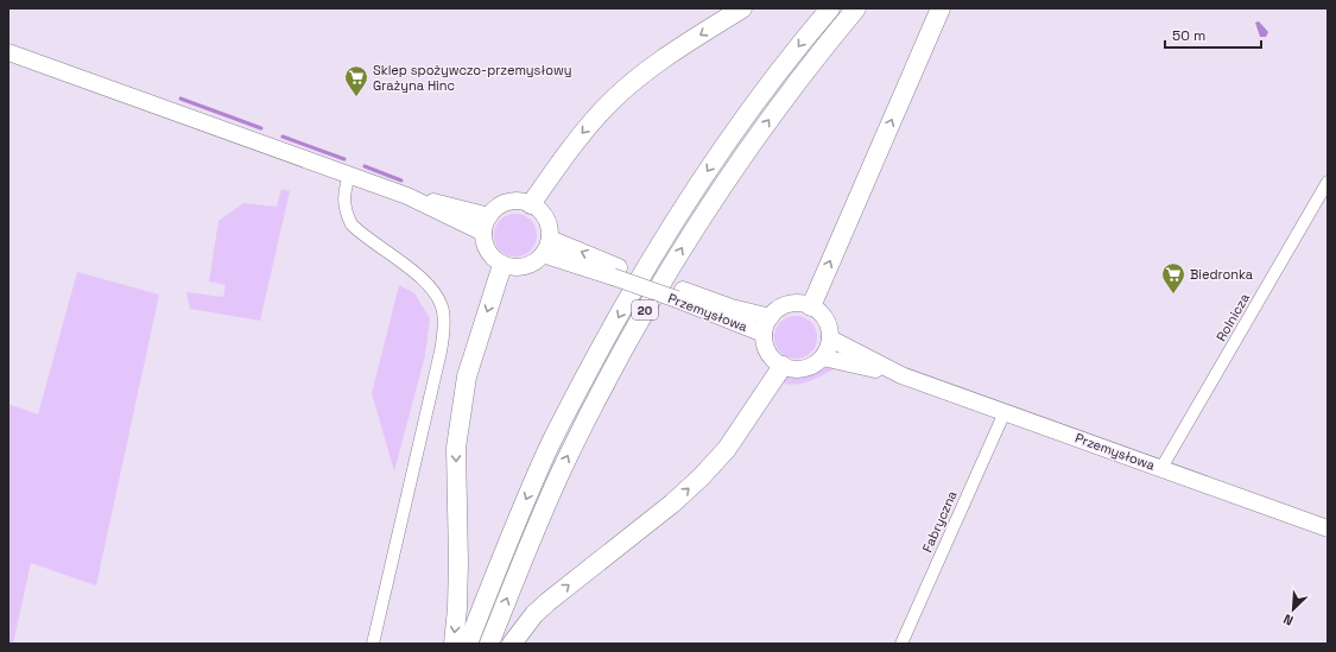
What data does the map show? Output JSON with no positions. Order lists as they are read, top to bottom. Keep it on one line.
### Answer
{"streets":{"main road":["20","Przemysłowa"],"street":["Rolnicza","Fabryczna"]},"crossings":[["Przemysłowa","Rolnicza"],["Przemysłowa","Fabryczna"]],"places":{"supermarket":["Sklep spożywczo-przemysłowy Grażyna Hinc","Biedronka"]},"scale_bar":"50 m","north":"bottom left"}
